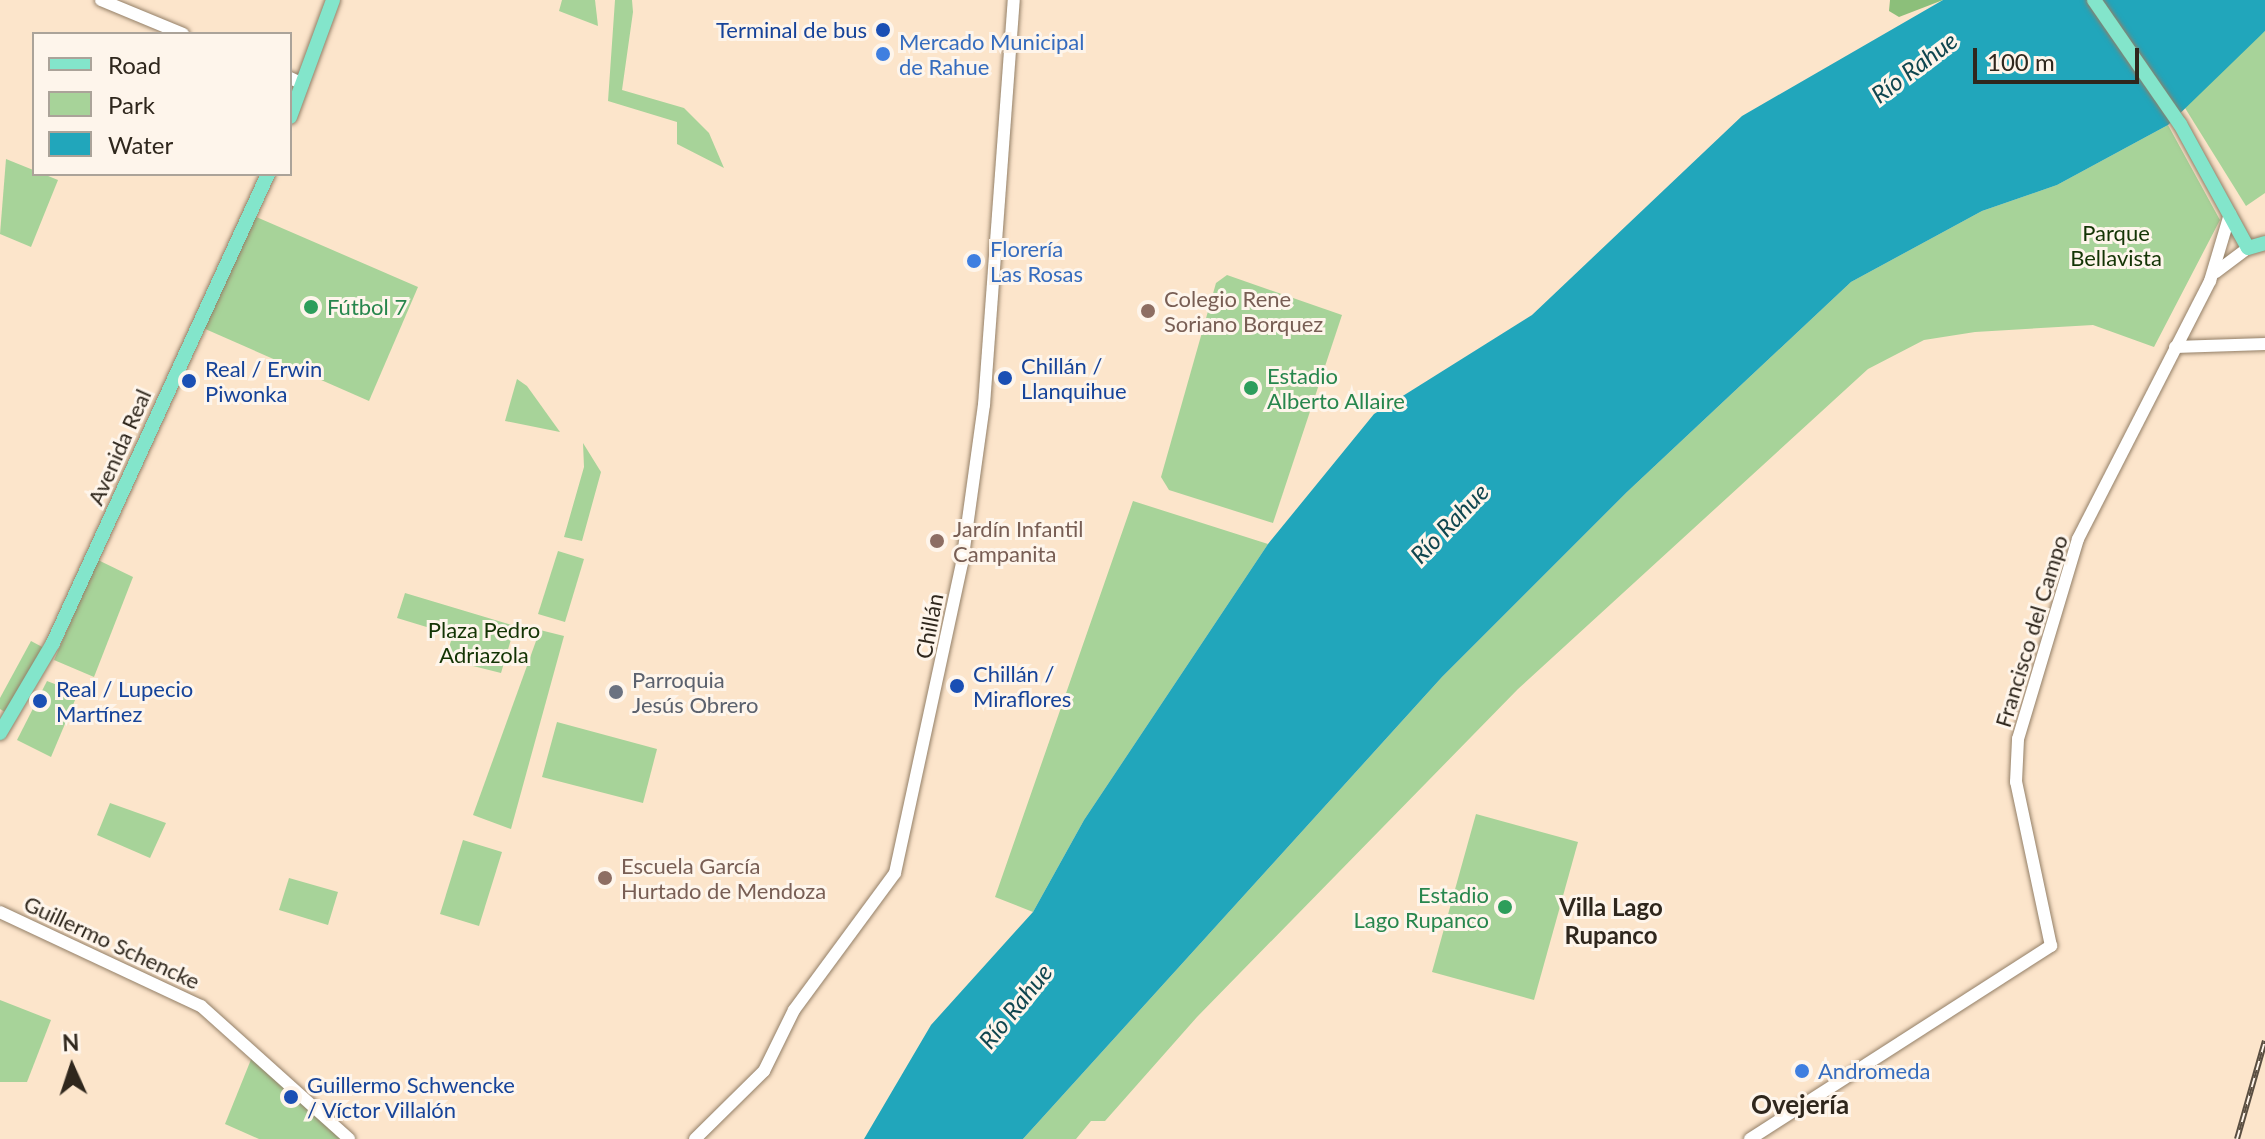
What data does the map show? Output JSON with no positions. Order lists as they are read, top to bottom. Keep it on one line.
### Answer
{"streets":{"main road":["Avenida Real"],"street":["Chillán","Francisco del Campo","Guillermo Schencke"]},"districts":["Villa Lago Rupanco","Ovejería"],"water":["Río Rahue"],"parks":["Parque Bellavista","Plaza Pedro Adriazola"],"places":["Terminal de bus","Mercado Municipal de Rahue","Florería Las Rosas","Fútbol 7","Colegio Rene Soriano Borquez","Chillán / Llanquihue","Real / Erwin Piwonka","Estadio Alberto Allaire","Jardín Infantil Campanita","Chillán / Miraflores","Parroquia Jesús Obrero","Real / Lupecio Martínez","Escuela García Hurtado de Mendoza","Estadio Lago Rupanco","Andromeda","Guillermo Schwencke / Víctor Villalón"],"legend":["Road","Park","Water"],"scale_bar":"100 m","north":"top"}
